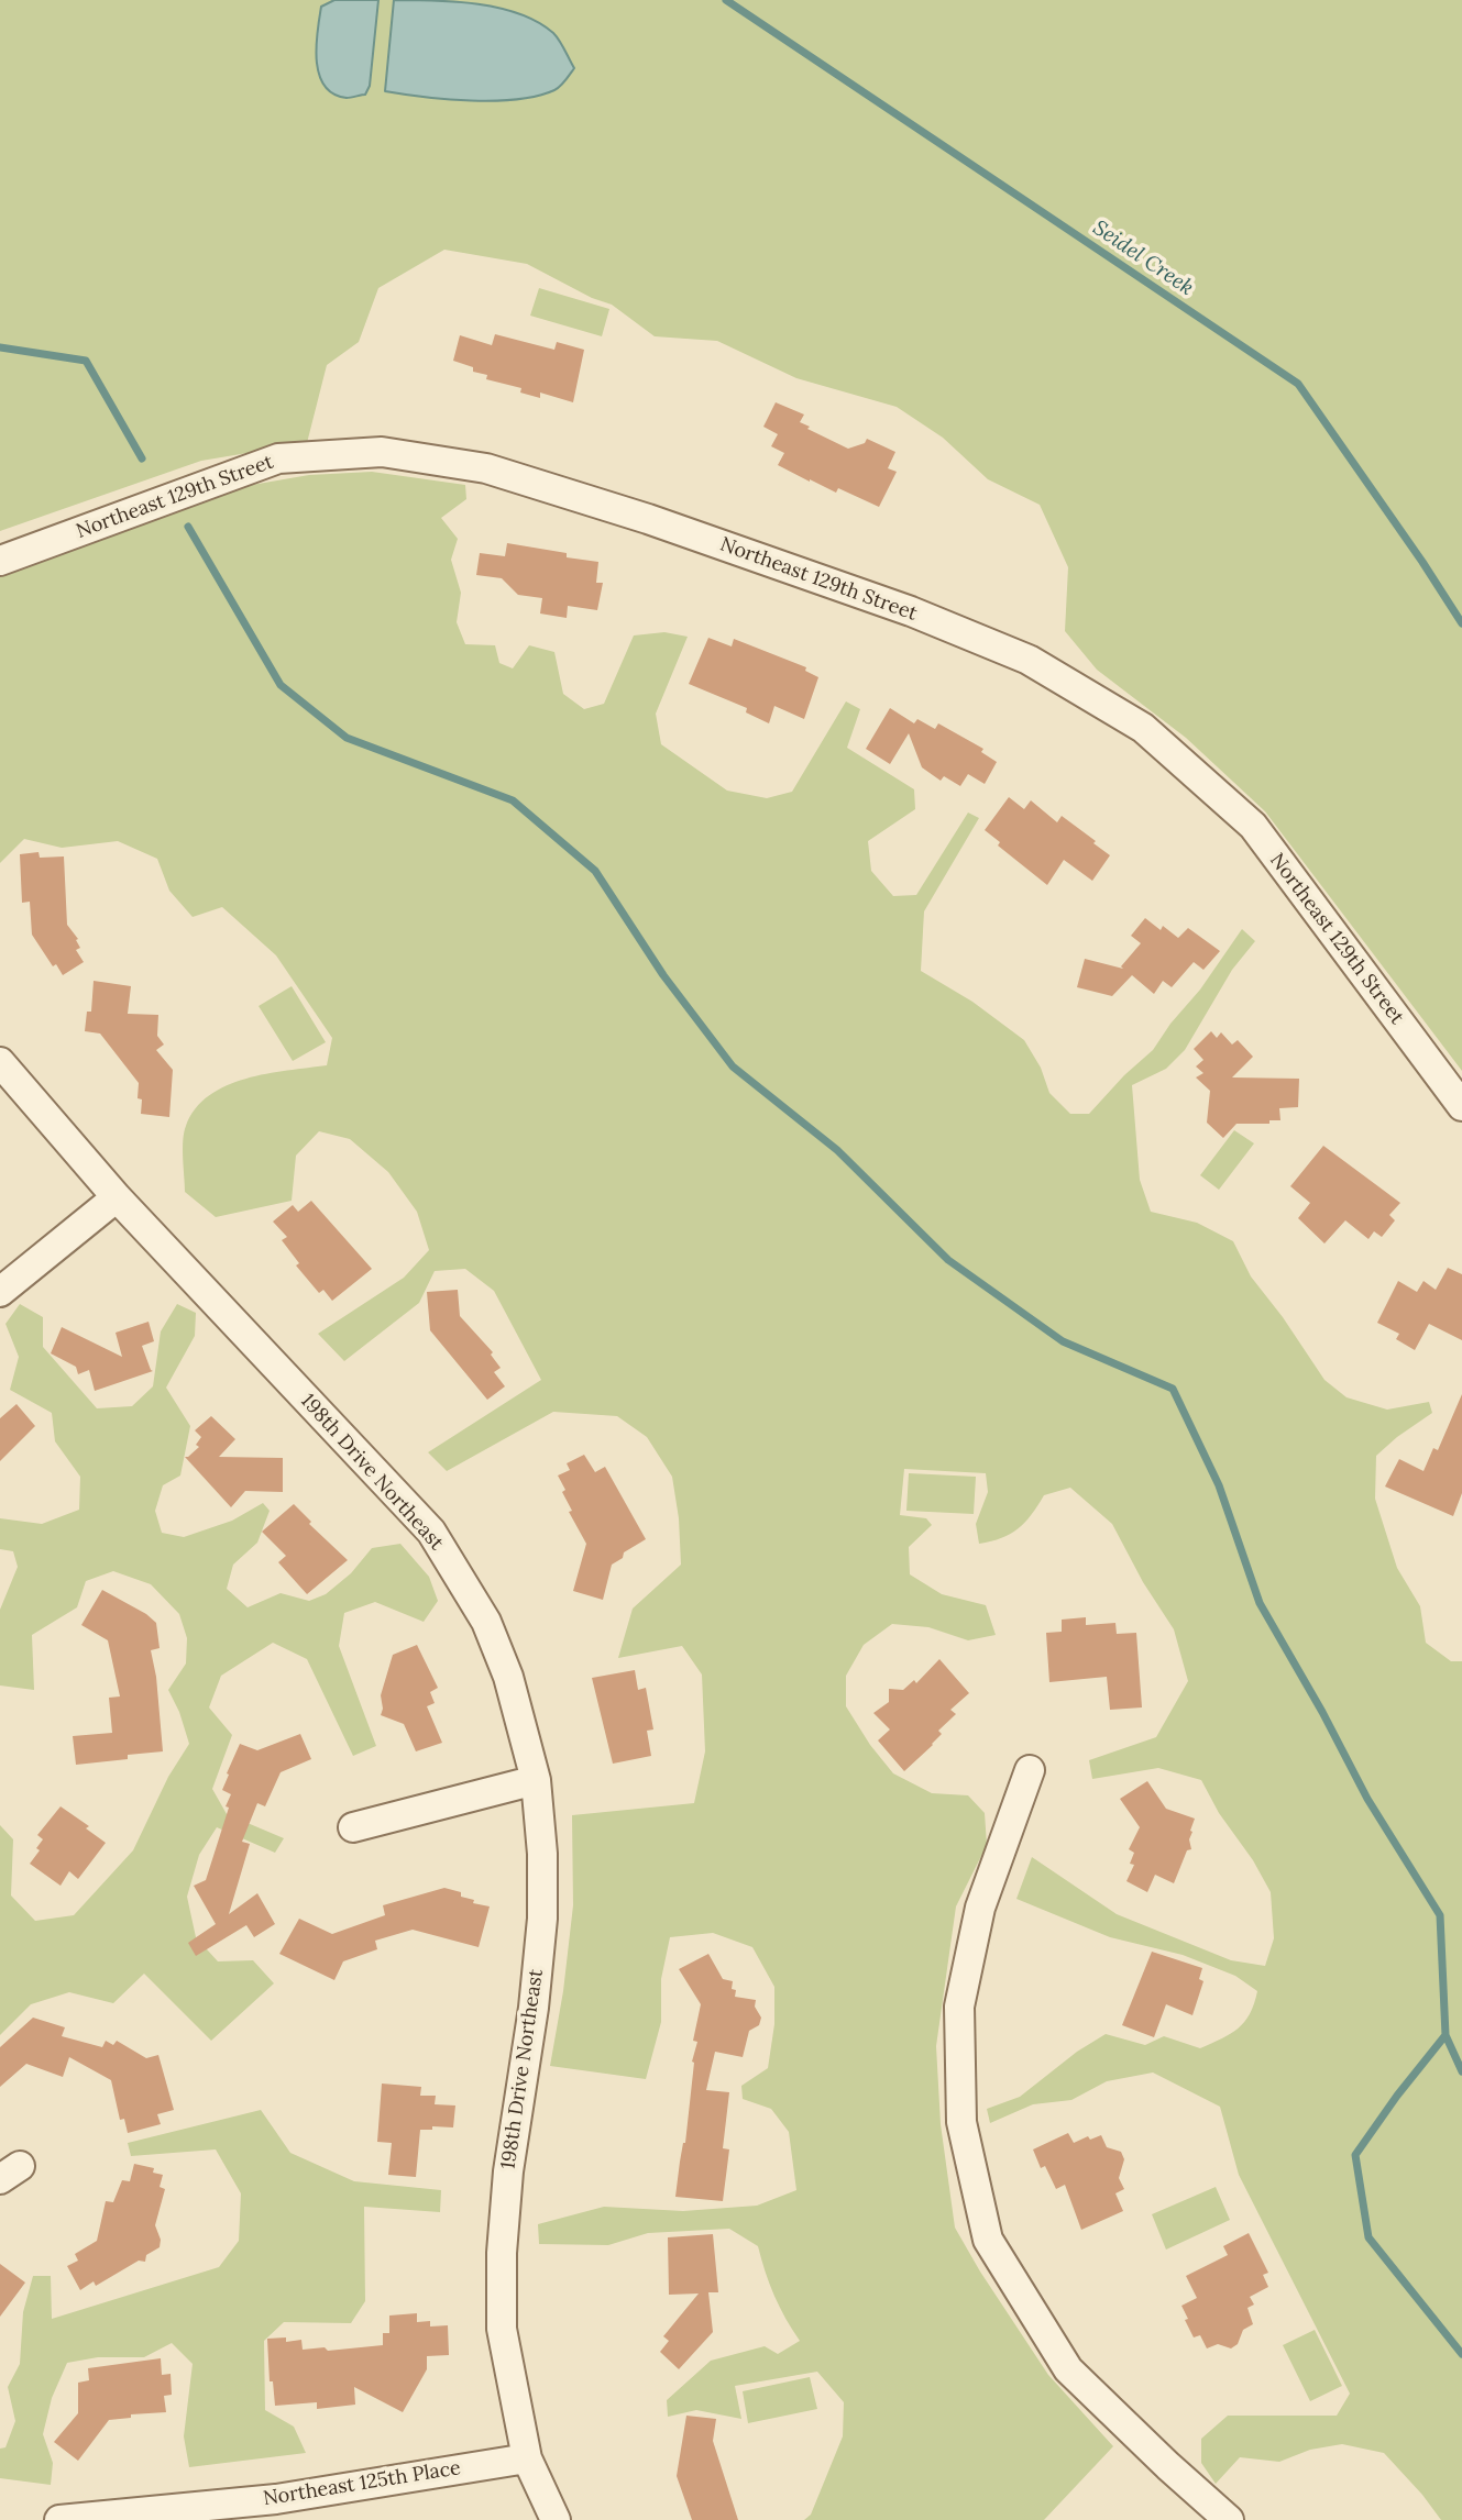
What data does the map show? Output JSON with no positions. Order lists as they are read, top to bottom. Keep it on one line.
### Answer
{"streets":{"street":["Northeast 129th Street","198th Drive Northeast","Northeast 125th Place"]},"crossings":[["198th Drive Northeast","Northeast 125th Place"]],"water":["Seidel Creek"]}
